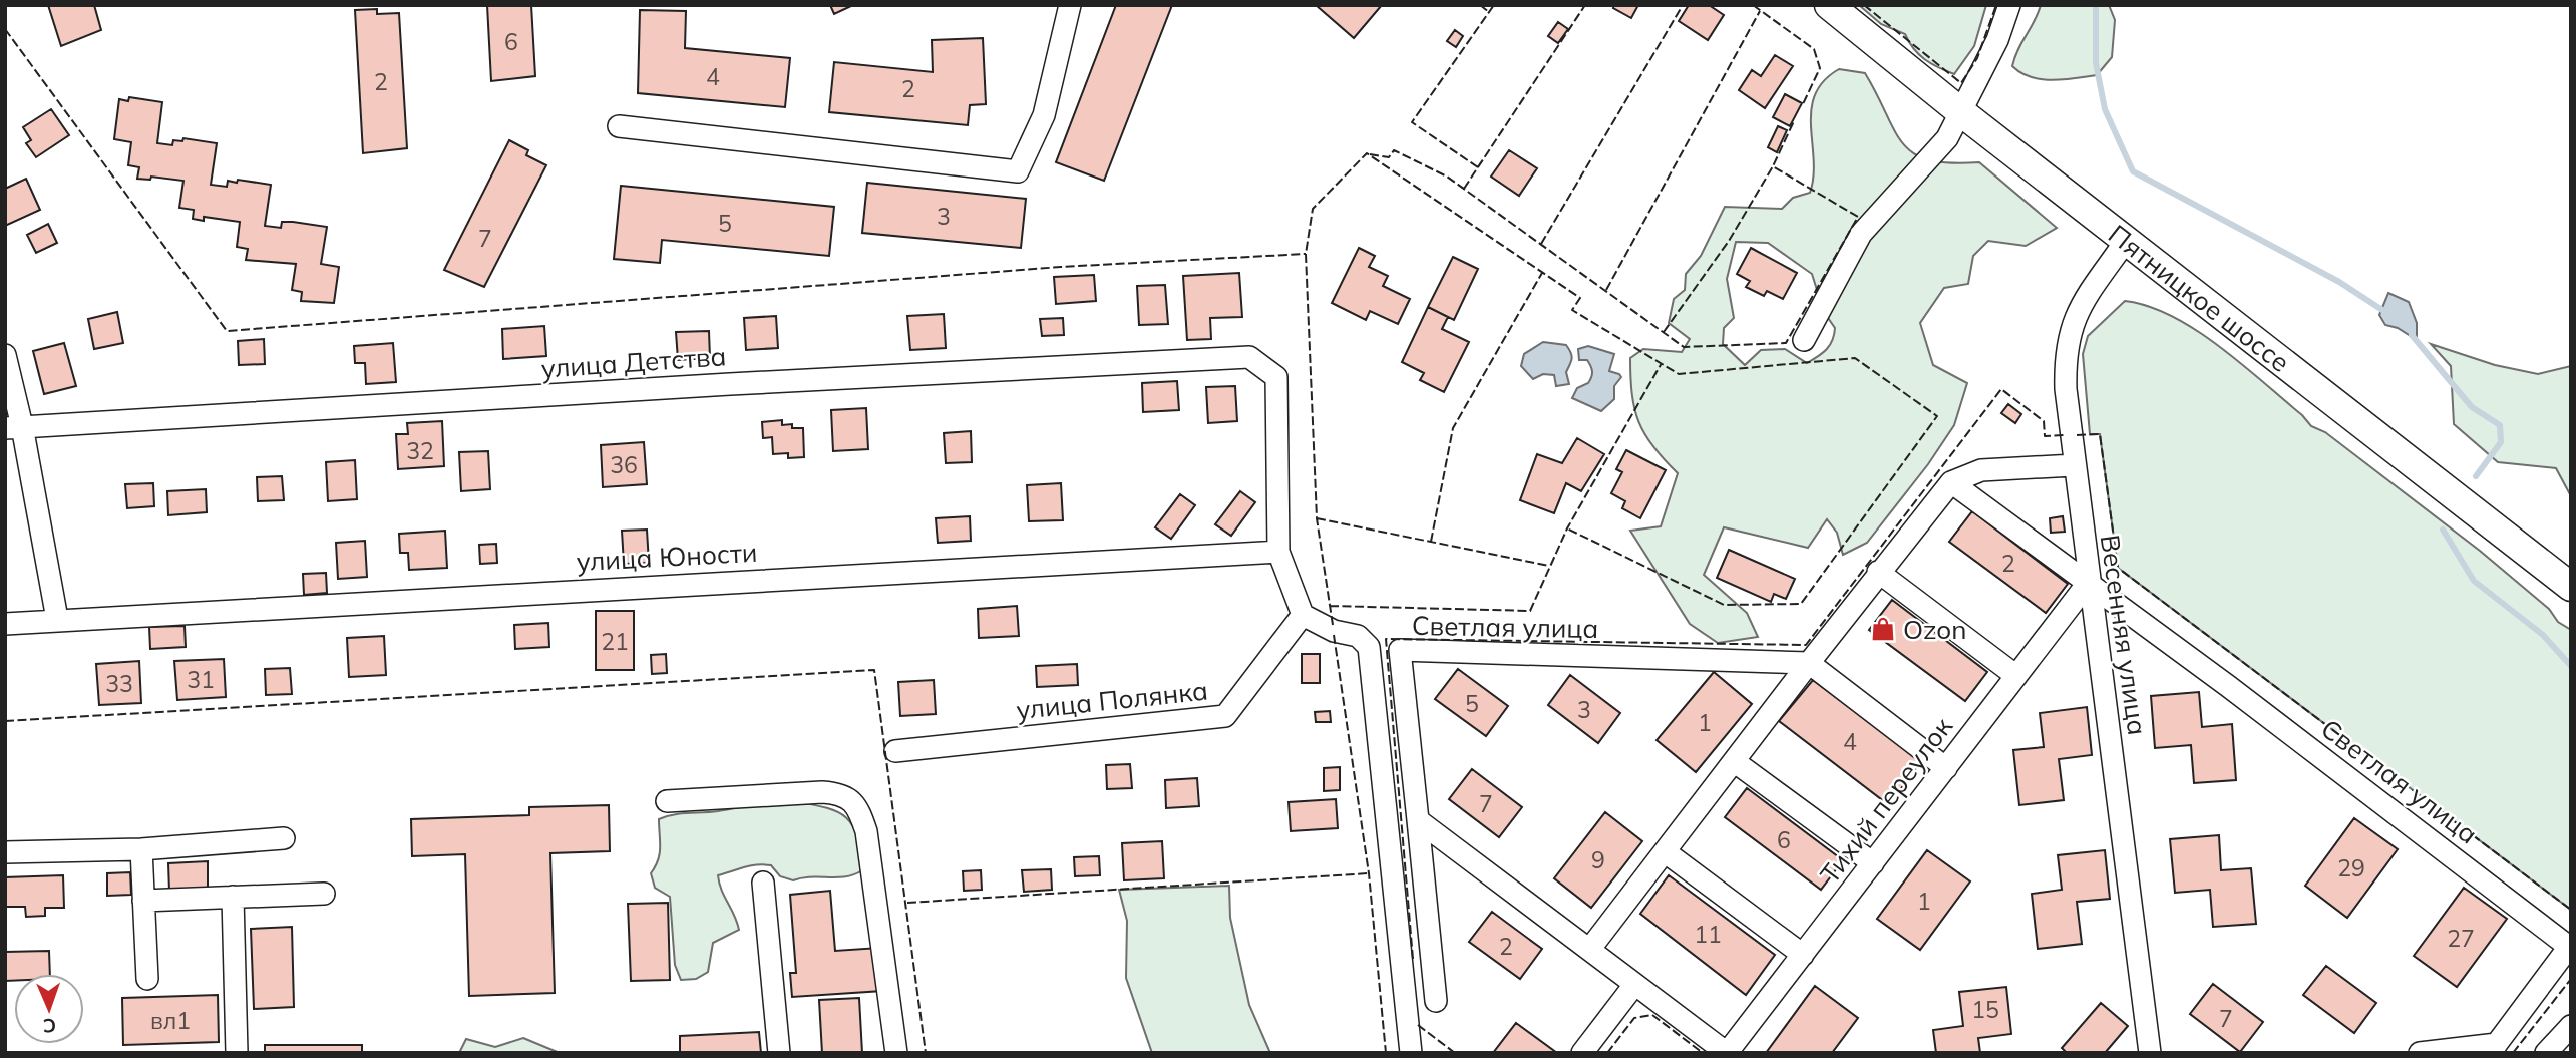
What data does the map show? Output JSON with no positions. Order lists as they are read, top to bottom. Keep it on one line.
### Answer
{"streets":{"main road":["Пятницкое шоссе"],"street":["улица Детства","улица Юности","Светлая улица","Весенняя улица","улица Полянка","Тихий переулок"]},"crossings":[["Пятницкое шоссе","Весенняя улица"],["улица Детства","улица Юности"],["Светлая улица","Весенняя улица"],["Светлая улица","Тихий переулок"],["Весенняя улица","Тихий переулок"]],"places":{"shop":["Ozon"]},"house_numbers":["6","4","2","2","3","5","7","32","36","2","21","31","33","5","3","1","4","7","6","9","29","1","11","27","2","15","7","вл1"],"north":"bottom"}
